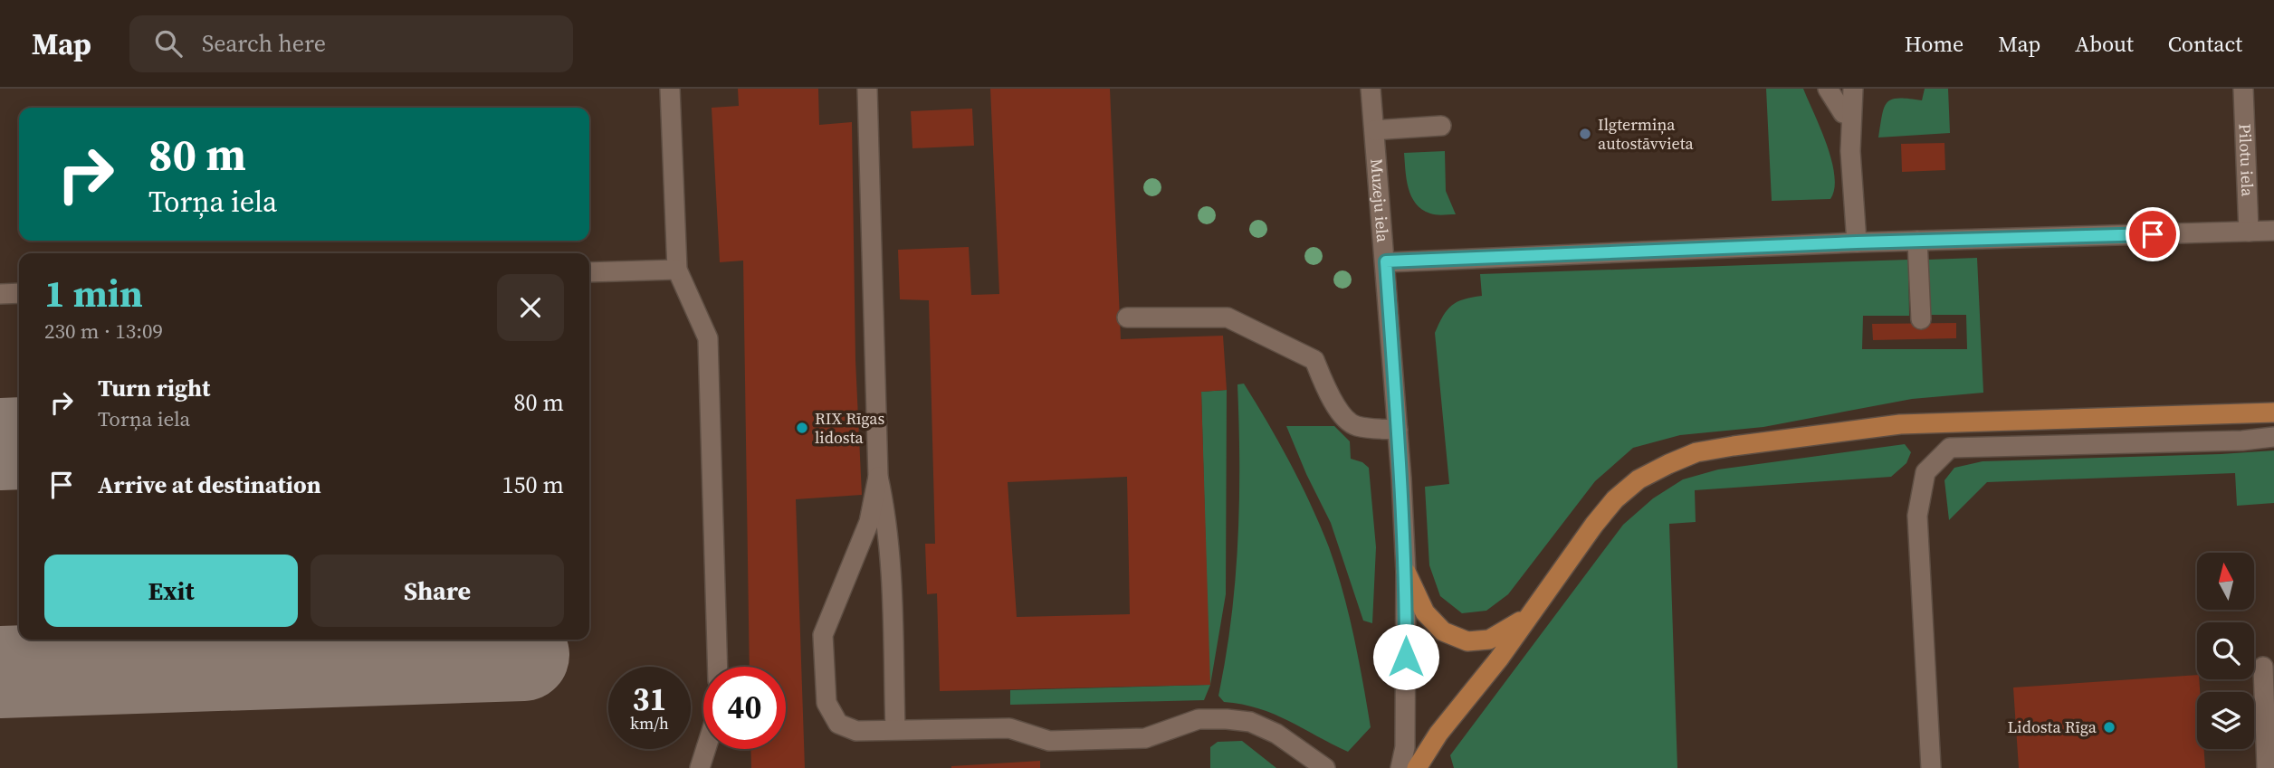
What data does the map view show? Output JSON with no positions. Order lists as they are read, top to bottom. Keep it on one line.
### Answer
{"streets":{"street":["Pilotu iela","Muzeju iela"]},"places":["Ilgtermiņa autostāvvieta","RIX Rīgas lidosta","Lidosta Rīga"],"north":"top","page":{"header":"Map","search":"Search here","nav":["Home","Map","About","Contact"],"turn":["80 m","Torņa iela"],"heading":["1 min","230 m · 13:09"],"list":[{"name":"Turn right","note":"Torņa iela","value":"80 m"},{"name":"Arrive at destination","value":"150 m"}],"buttons":["Exit","Share"],"speed":"31 km/h","limit":"40"}}
